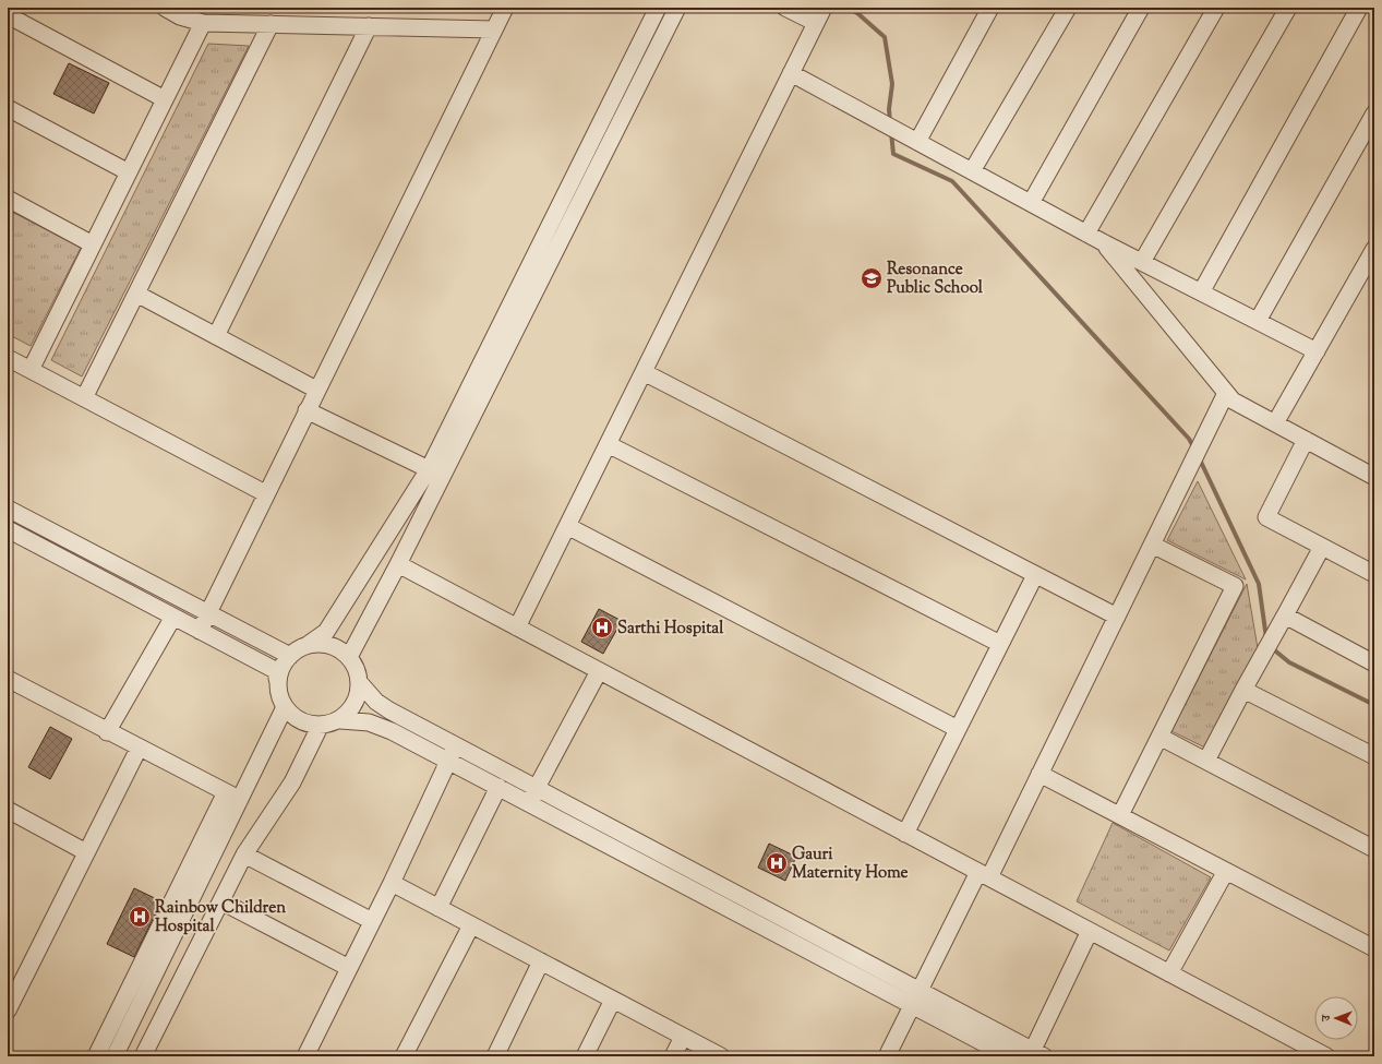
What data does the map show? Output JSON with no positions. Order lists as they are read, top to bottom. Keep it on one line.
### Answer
{"places":{"school or university":["Resonance Public School"],"hospital":["Sarthi Hospital","Gauri Maternity Home","Rainbow Children Hospital"]},"north":"left"}
